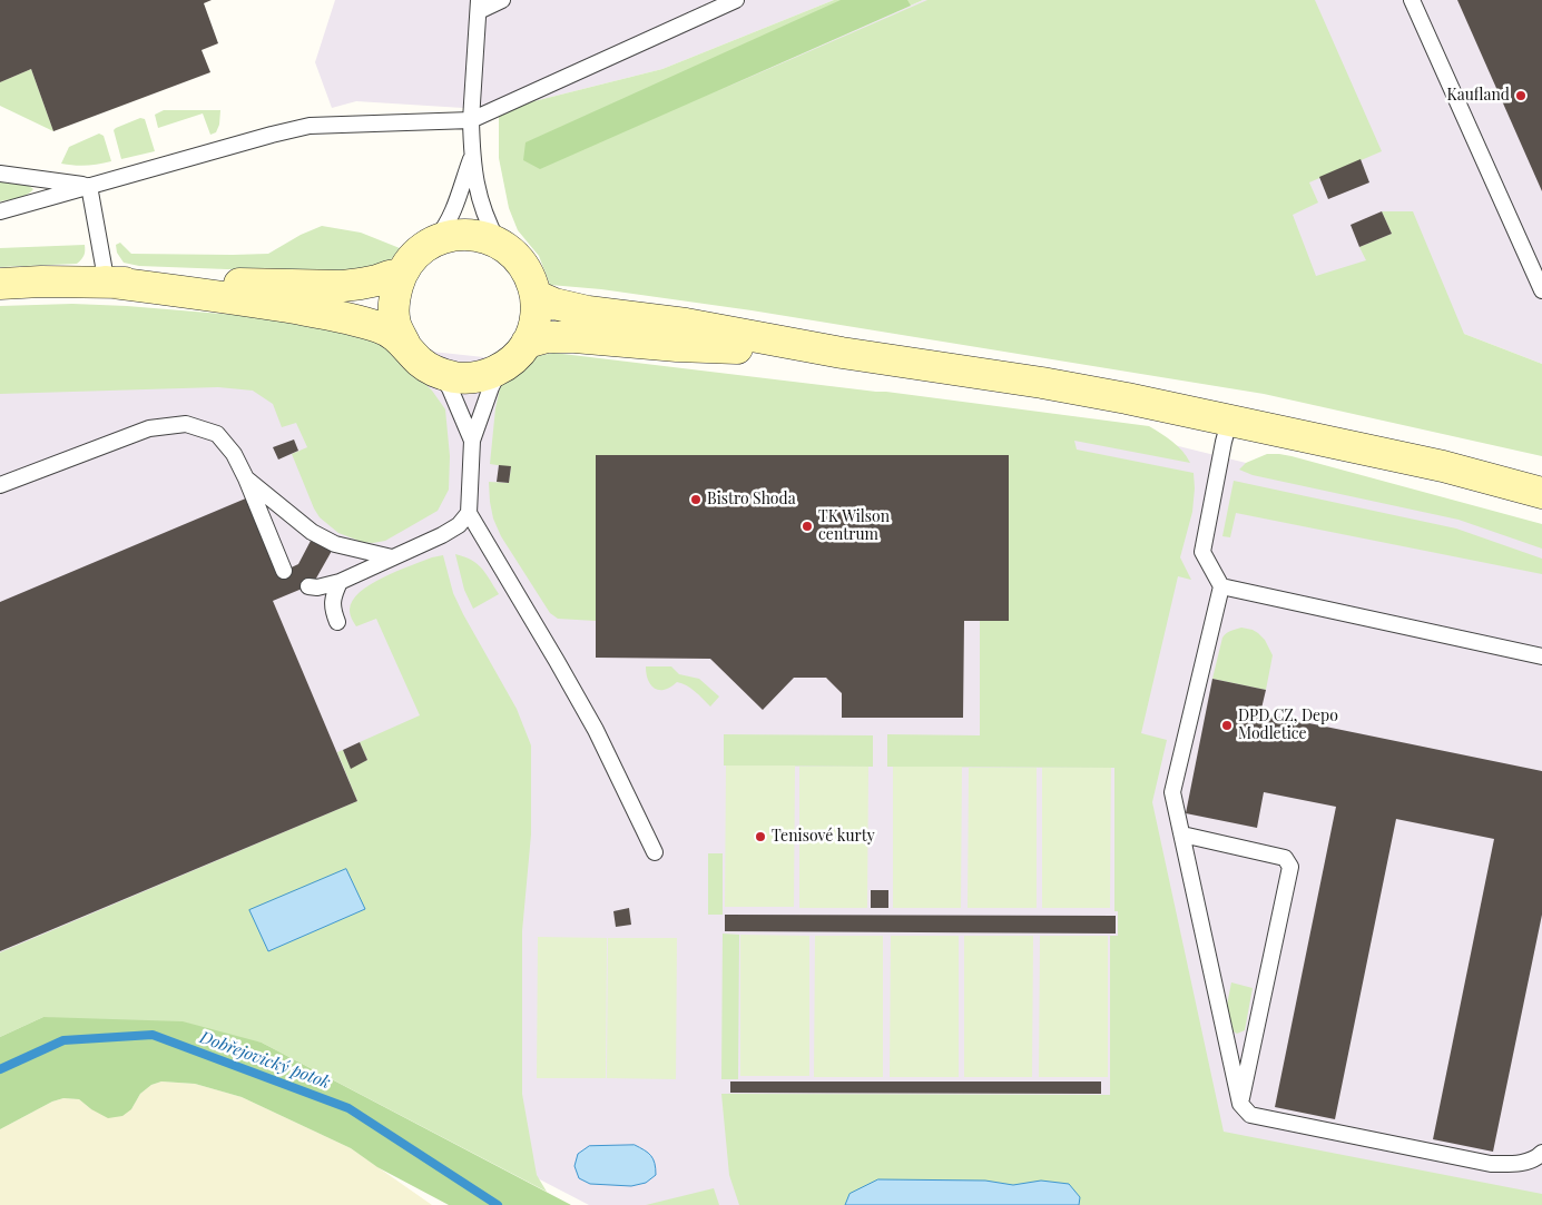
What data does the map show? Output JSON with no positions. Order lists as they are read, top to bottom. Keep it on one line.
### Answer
{"water":["Dobřejovický potok"],"places":["Kaufland","Bistro Shoda","TK Wilson centrum","DPD CZ, Depo Modletice","Tenisové kurty"]}
